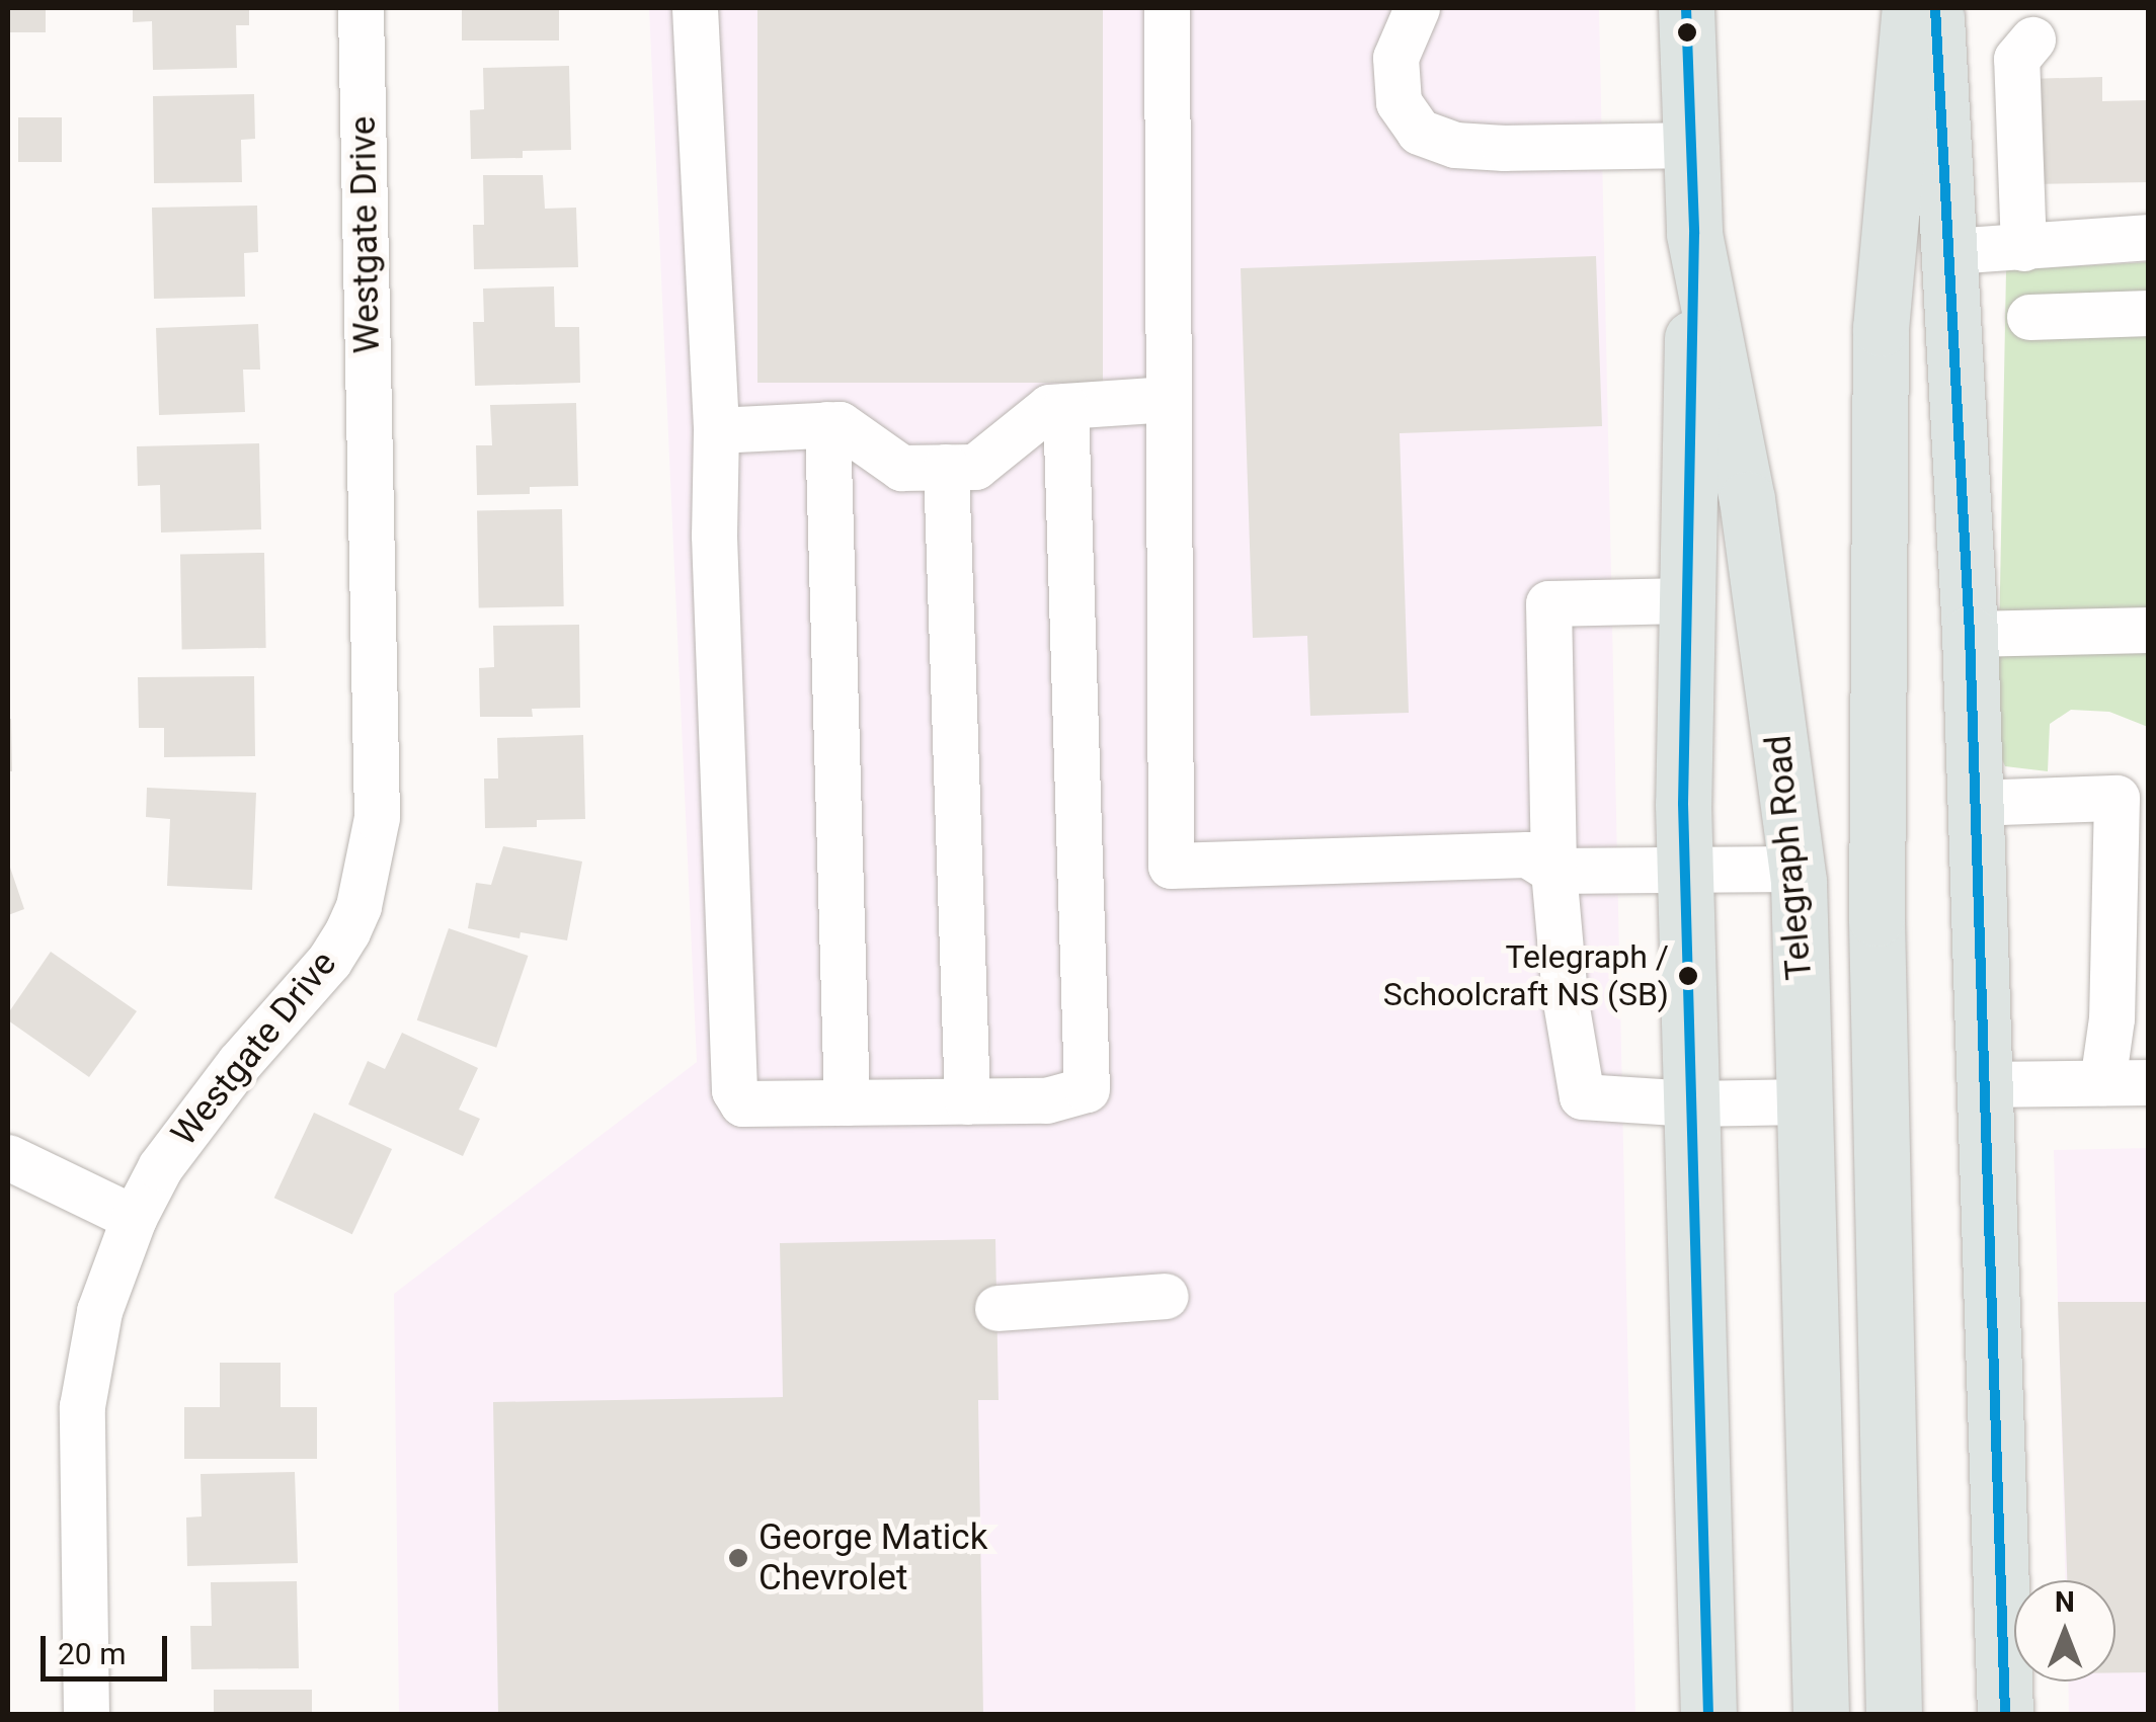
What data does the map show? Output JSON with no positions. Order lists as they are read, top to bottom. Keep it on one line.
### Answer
{"streets":{"main road":["Telegraph Road"],"street":["Westgate Drive"]},"places":["Telegraph / Schoolcraft NS (SB)","George Matick Chevrolet"],"scale_bar":"20 m","north":"top"}
